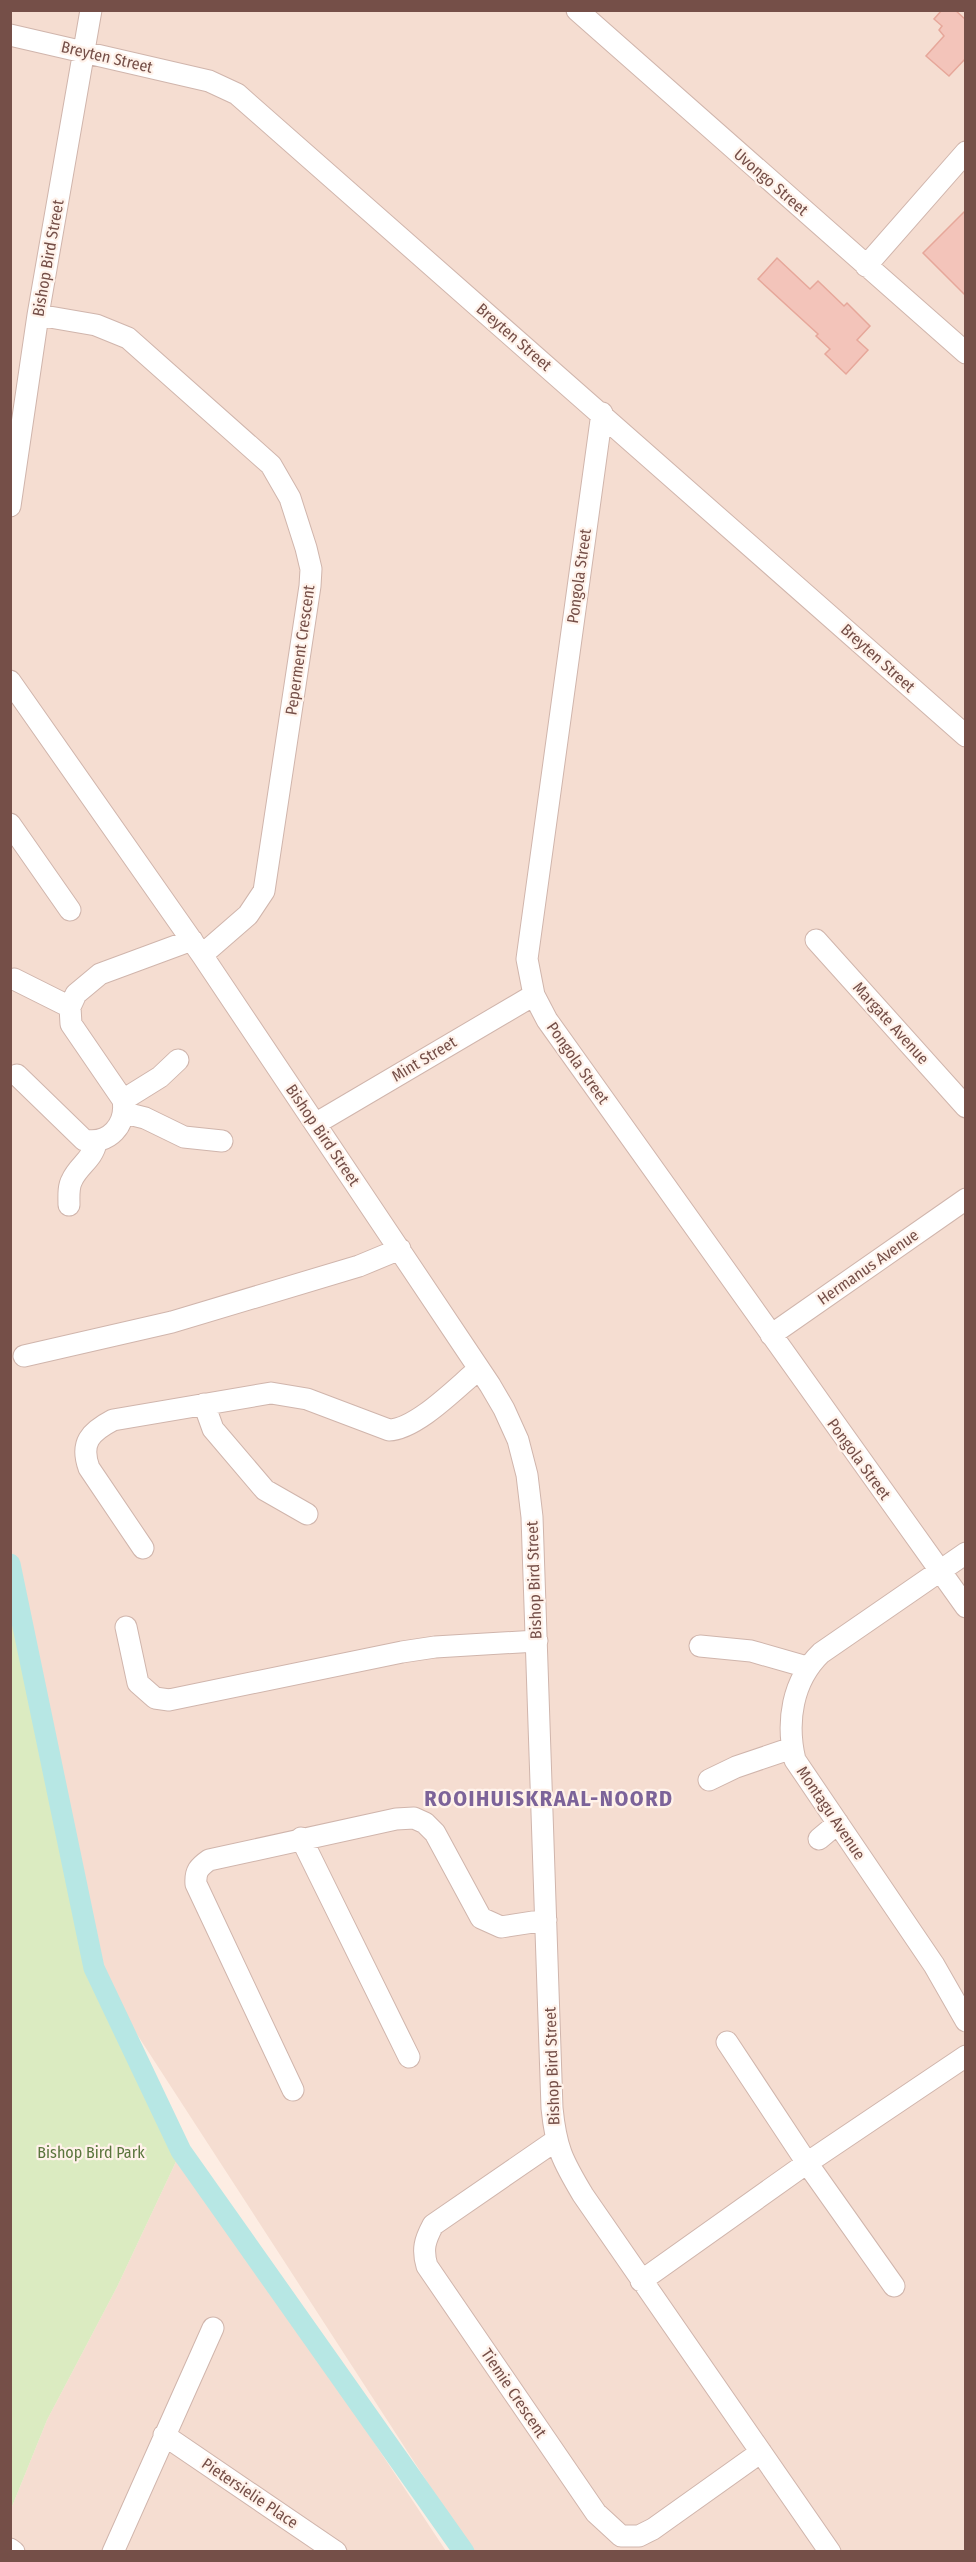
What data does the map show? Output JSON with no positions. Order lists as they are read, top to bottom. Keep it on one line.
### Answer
{"streets":{"street":["Breyten Street","Uvongo Street","Bishop Bird Street","Pongola Street","Peperment Crescent","Margate Avenue","Mint Street","Hermanus Avenue","Montagu Avenue","Tiemie Crescent","Pietersielie Place"]},"crossings":[["Breyten Street","Bishop Bird Street"],["Breyten Street","Pongola Street"],["Bishop Bird Street","Peperment Crescent"],["Bishop Bird Street","Mint Street"],["Bishop Bird Street","Tiemie Crescent"],["Pongola Street","Mint Street"],["Pongola Street","Hermanus Avenue"],["Pongola Street","Montagu Avenue"]],"districts":["ROOIHUISKRAAL-NOORD"],"parks":["Bishop Bird Park"]}
